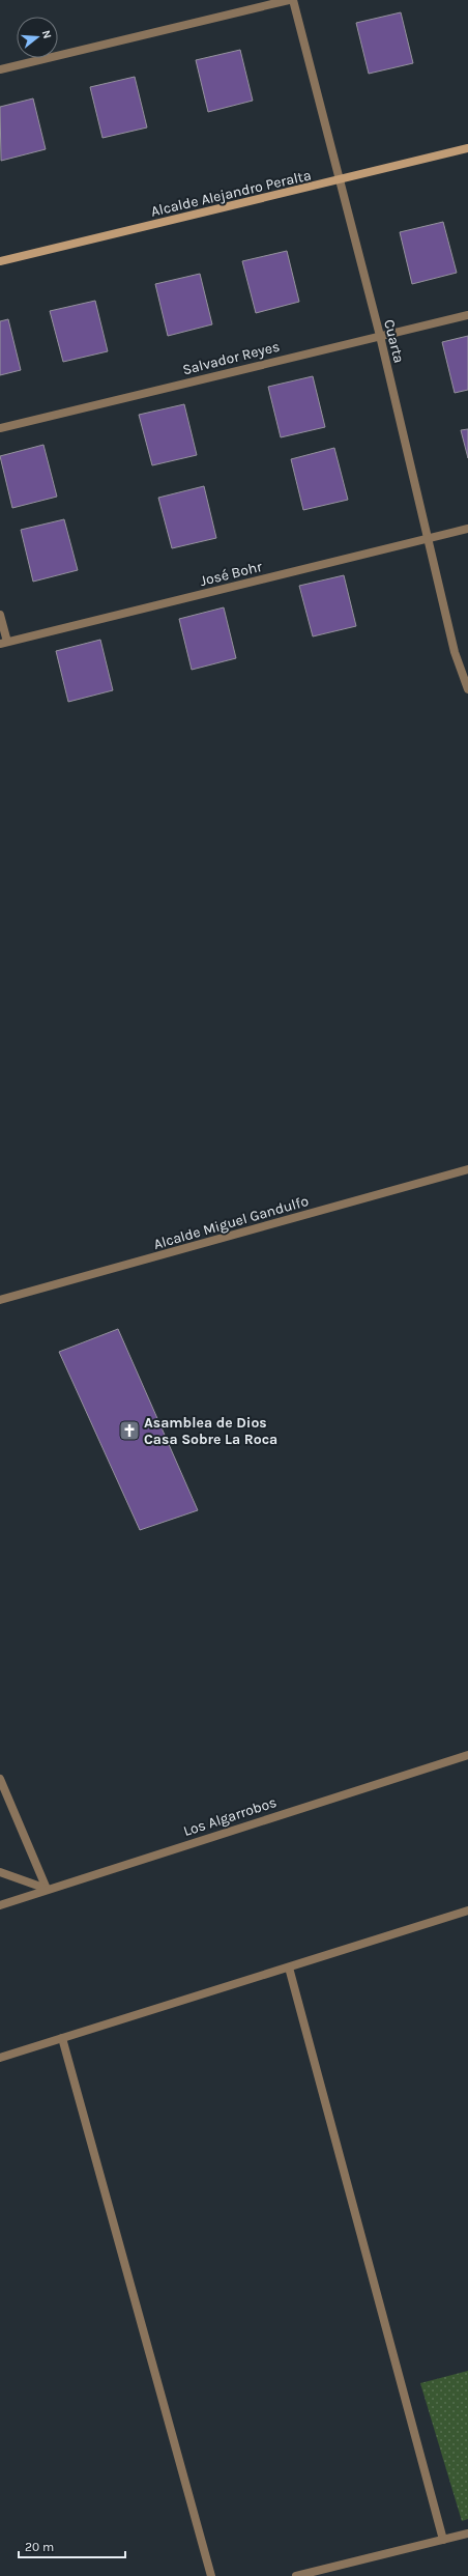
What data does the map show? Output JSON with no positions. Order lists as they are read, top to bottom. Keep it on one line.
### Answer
{"streets":{"street":["Alcalde Alejandro Peralta","Cuarta","Salvador Reyes","José Bohr","Alcalde Miguel Gandulfo","Los Algarrobos"]},"crossings":[["Alcalde Alejandro Peralta","Cuarta"],["Cuarta","Salvador Reyes"],["Cuarta","José Bohr"]],"places":{"church":["Asamblea de Dios Casa Sobre La Roca"]},"scale_bar":"20 m","north":"right"}
